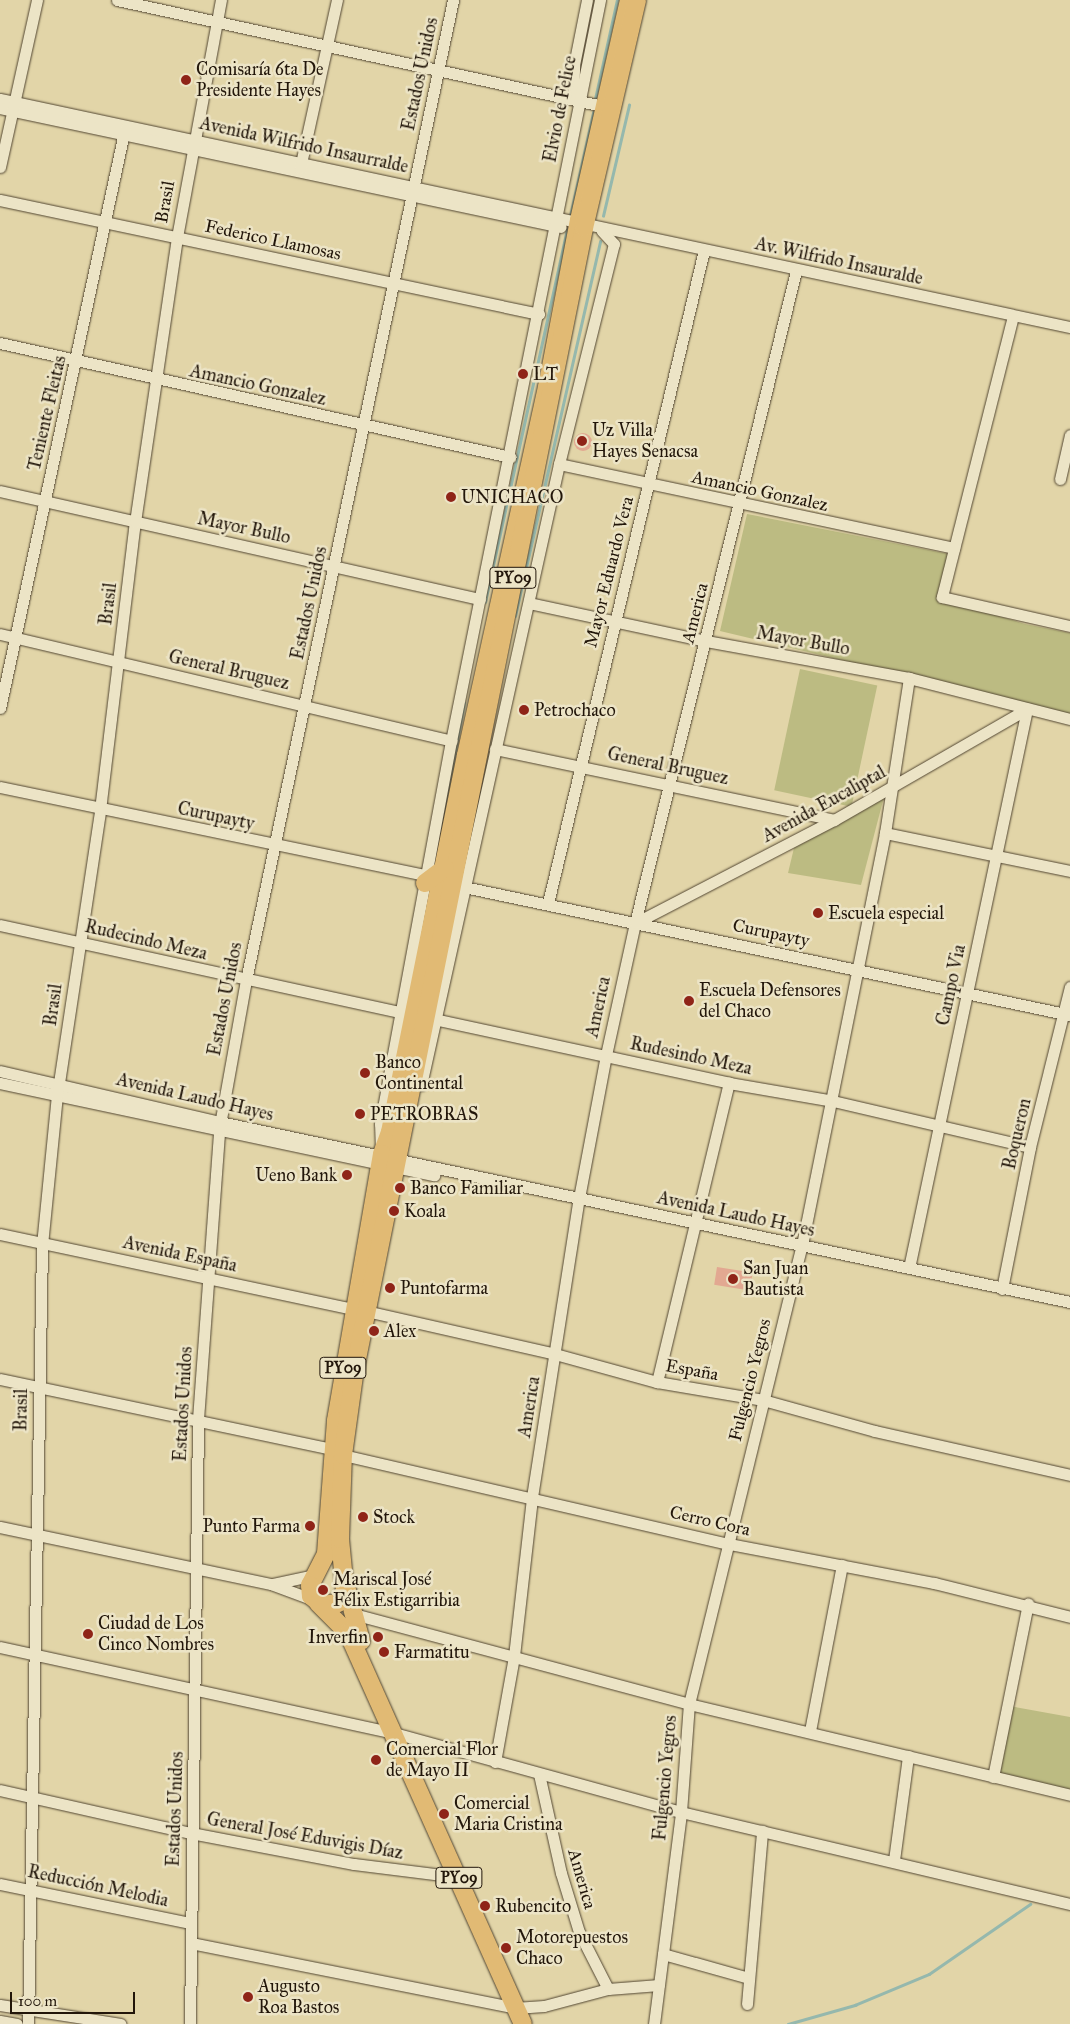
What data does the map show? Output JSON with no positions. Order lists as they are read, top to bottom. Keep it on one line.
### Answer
{"streets":{"highway":["PY09"],"street":["Estados Unidos","Elvio de Felice","Avenida Wilfrido Insaurralde","Brasil","Federico Llamosas","Av. Wilfrido Insauralde","Amancio Gonzalez","Teniente Fleitas","Mayor Bullo","Mayor Eduardo Vera","America","General Bruguez","Avenida Eucaliptal","Curupayty","Rudecindo Meza","Campo Via","Rudesindo Meza","Avenida Laudo Hayes","Boqueron","Avenida España","España","Fulgencio Yegros","Cerro Cora","General José Eduvigis Díaz","Reducción Melodia"]},"crossings":[["Estados Unidos","Avenida Wilfrido Insaurralde"],["Estados Unidos","Federico Llamosas"],["Estados Unidos","Amancio Gonzalez"],["Estados Unidos","Mayor Bullo"],["Estados Unidos","General Bruguez"],["Estados Unidos","Curupayty"],["Estados Unidos","Rudecindo Meza"],["Estados Unidos","Avenida Laudo Hayes"],["Estados Unidos","Avenida España"],["Estados Unidos","Cerro Cora"],["Estados Unidos","General José Eduvigis Díaz"],["Estados Unidos","Reducción Melodia"],["Elvio de Felice","Avenida Wilfrido Insaurralde"],["Elvio de Felice","Federico Llamosas"],["Elvio de Felice","Amancio Gonzalez"],["Elvio de Felice","Mayor Bullo"],["Elvio de Felice","PY09"],["Elvio de Felice","General Bruguez"],["Elvio de Felice","Curupayty"],["Elvio de Felice","Rudecindo Meza"],["Elvio de Felice","Avenida Laudo Hayes"],["Avenida Wilfrido Insaurralde","Brasil"],["Avenida Wilfrido Insaurralde","Av. Wilfrido Insauralde"],["Avenida Wilfrido Insaurralde","Teniente Fleitas"],["Avenida Wilfrido Insaurralde","PY09"],["Brasil","Federico Llamosas"],["Brasil","Amancio Gonzalez"],["Brasil","Mayor Bullo"],["Brasil","General Bruguez"],["Brasil","Curupayty"],["Brasil","Rudecindo Meza"],["Brasil","Avenida Laudo Hayes"],["Brasil","Avenida España"],["Brasil","Cerro Cora"],["Brasil","General José Eduvigis Díaz"],["Brasil","Reducción Melodia"],["Federico Llamosas","Teniente Fleitas"],["Av. Wilfrido Insauralde","Mayor Eduardo Vera"],["Av. Wilfrido Insauralde","PY09"],["Av. Wilfrido Insauralde","America"],["Amancio Gonzalez","Teniente Fleitas"],["Amancio Gonzalez","Mayor Eduardo Vera"],["Amancio Gonzalez","America"],["Teniente Fleitas","Mayor Bullo"],["Teniente Fleitas","General Bruguez"],["Mayor Bullo","Mayor Eduardo Vera"],["Mayor Bullo","America"],["Mayor Bullo","Avenida Eucaliptal"],["Mayor Bullo","Campo Via"],["Mayor Bullo","Fulgencio Yegros"],["Mayor Eduardo Vera","General Bruguez"],["Mayor Eduardo Vera","Curupayty"],["PY09","Avenida Laudo Hayes"],["PY09","Avenida España"],["PY09","España"],["PY09","Cerro Cora"],["PY09","General José Eduvigis Díaz"],["America","General Bruguez"],["America","Avenida Eucaliptal"],["America","Curupayty"],["America","Rudesindo Meza"],["America","Avenida Laudo Hayes"],["America","España"],["America","Cerro Cora"],["General Bruguez","Avenida Eucaliptal"],["Avenida Eucaliptal","Curupayty"],["Avenida Eucaliptal","Campo Via"],["Avenida Eucaliptal","Fulgencio Yegros"],["Curupayty","Campo Via"],["Curupayty","Boqueron"],["Curupayty","Fulgencio Yegros"],["Campo Via","Rudesindo Meza"],["Campo Via","Avenida Laudo Hayes"],["Rudesindo Meza","Boqueron"],["Rudesindo Meza","Fulgencio Yegros"],["Avenida Laudo Hayes","Boqueron"],["Avenida Laudo Hayes","Fulgencio Yegros"],["Avenida España","España"],["España","Fulgencio Yegros"],["Fulgencio Yegros","Cerro Cora"]],"places":["Comisaría 6ta De Presidente Hayes","LT","Uz Villa Hayes Senacsa","UNICHACO","Petrochaco","Escuela especial","Escuela Defensores del Chaco","Banco Continental","PETROBRAS","Ueno Bank","Banco Familiar","Koala","San Juan Bautista","Puntofarma","Alex","Stock","Punto Farma","Mariscal José Félix Estigarribia","Ciudad de Los Cinco Nombres","Inverfin","Farmatitu","Comercial Flor de Mayo II","Comercial Maria Cristina","Rubencito","Motorepuestos Chaco","Augusto Roa Bastos"],"scale_bar":"100 m"}
